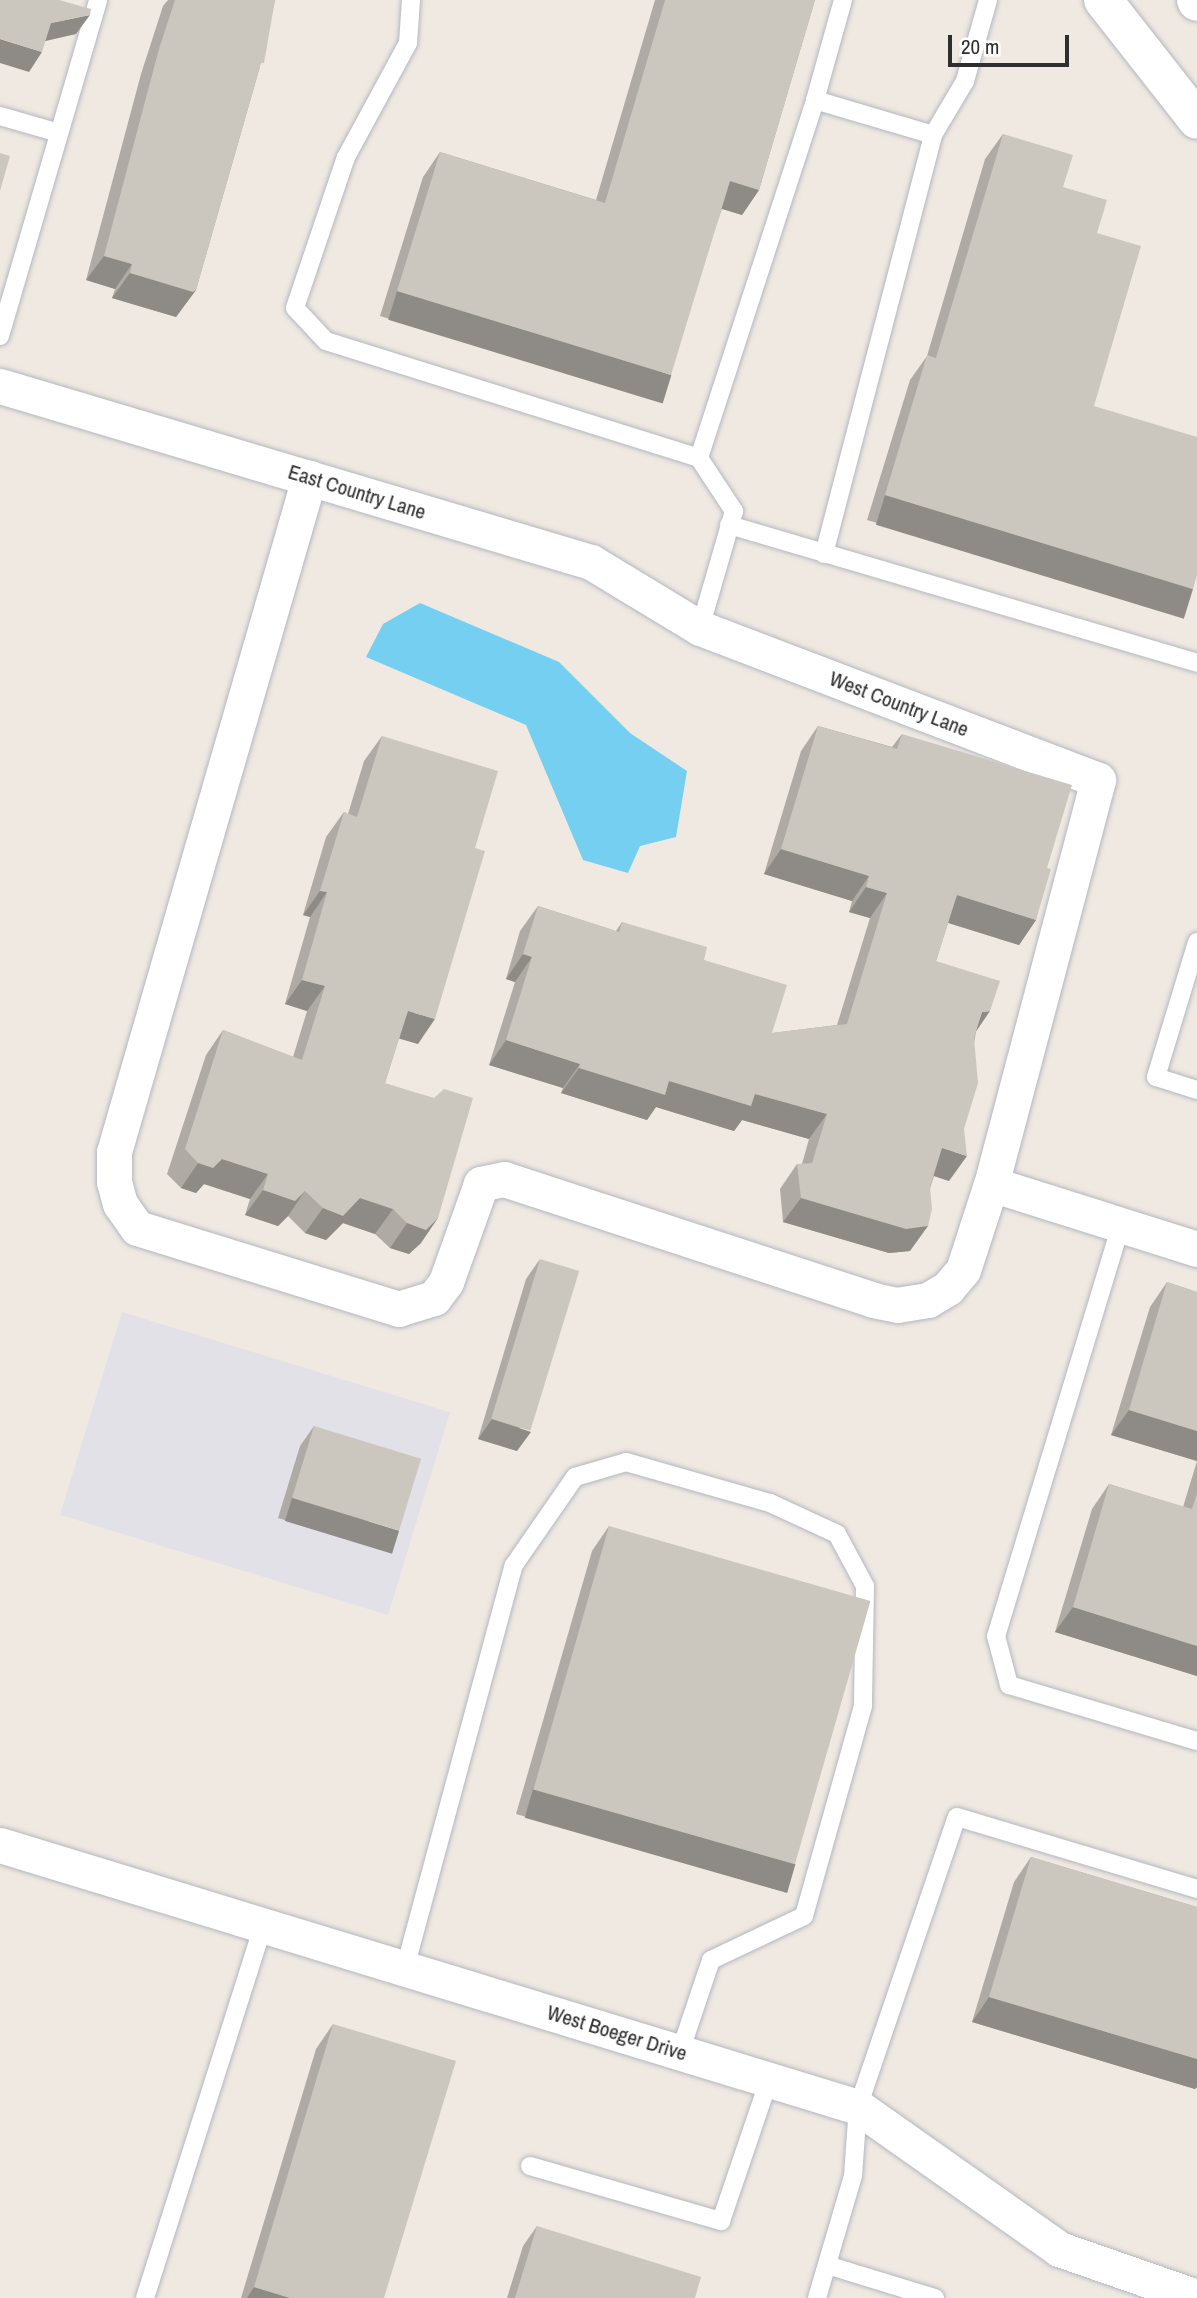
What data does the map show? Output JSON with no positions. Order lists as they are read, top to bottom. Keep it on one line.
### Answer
{"streets":{"street":["East Country Lane","West Country Lane","West Boeger Drive"]},"crossings":[["East Country Lane","West Country Lane"]],"scale_bar":"20 m"}
